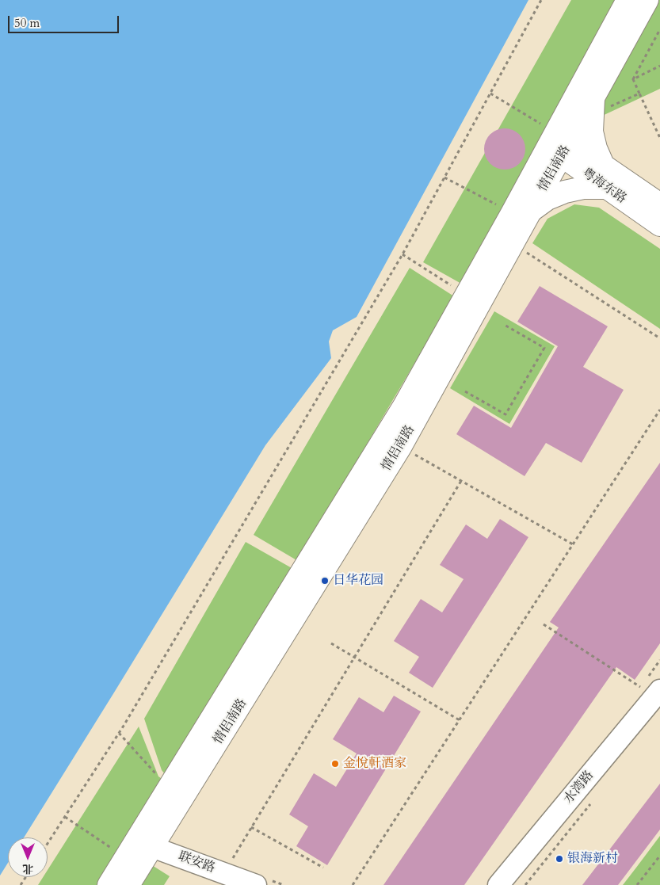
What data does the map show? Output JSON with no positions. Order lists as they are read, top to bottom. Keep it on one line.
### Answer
{"streets":{"main road":["情侣南路","粤海东路"],"street":["水湾路","联安路"]},"crossings":[["情侣南路","粤海东路"],["情侣南路","联安路"]],"places":["日华花园","金悅軒酒家","银海新村"],"scale_bar":"50 m","north":"bottom"}
